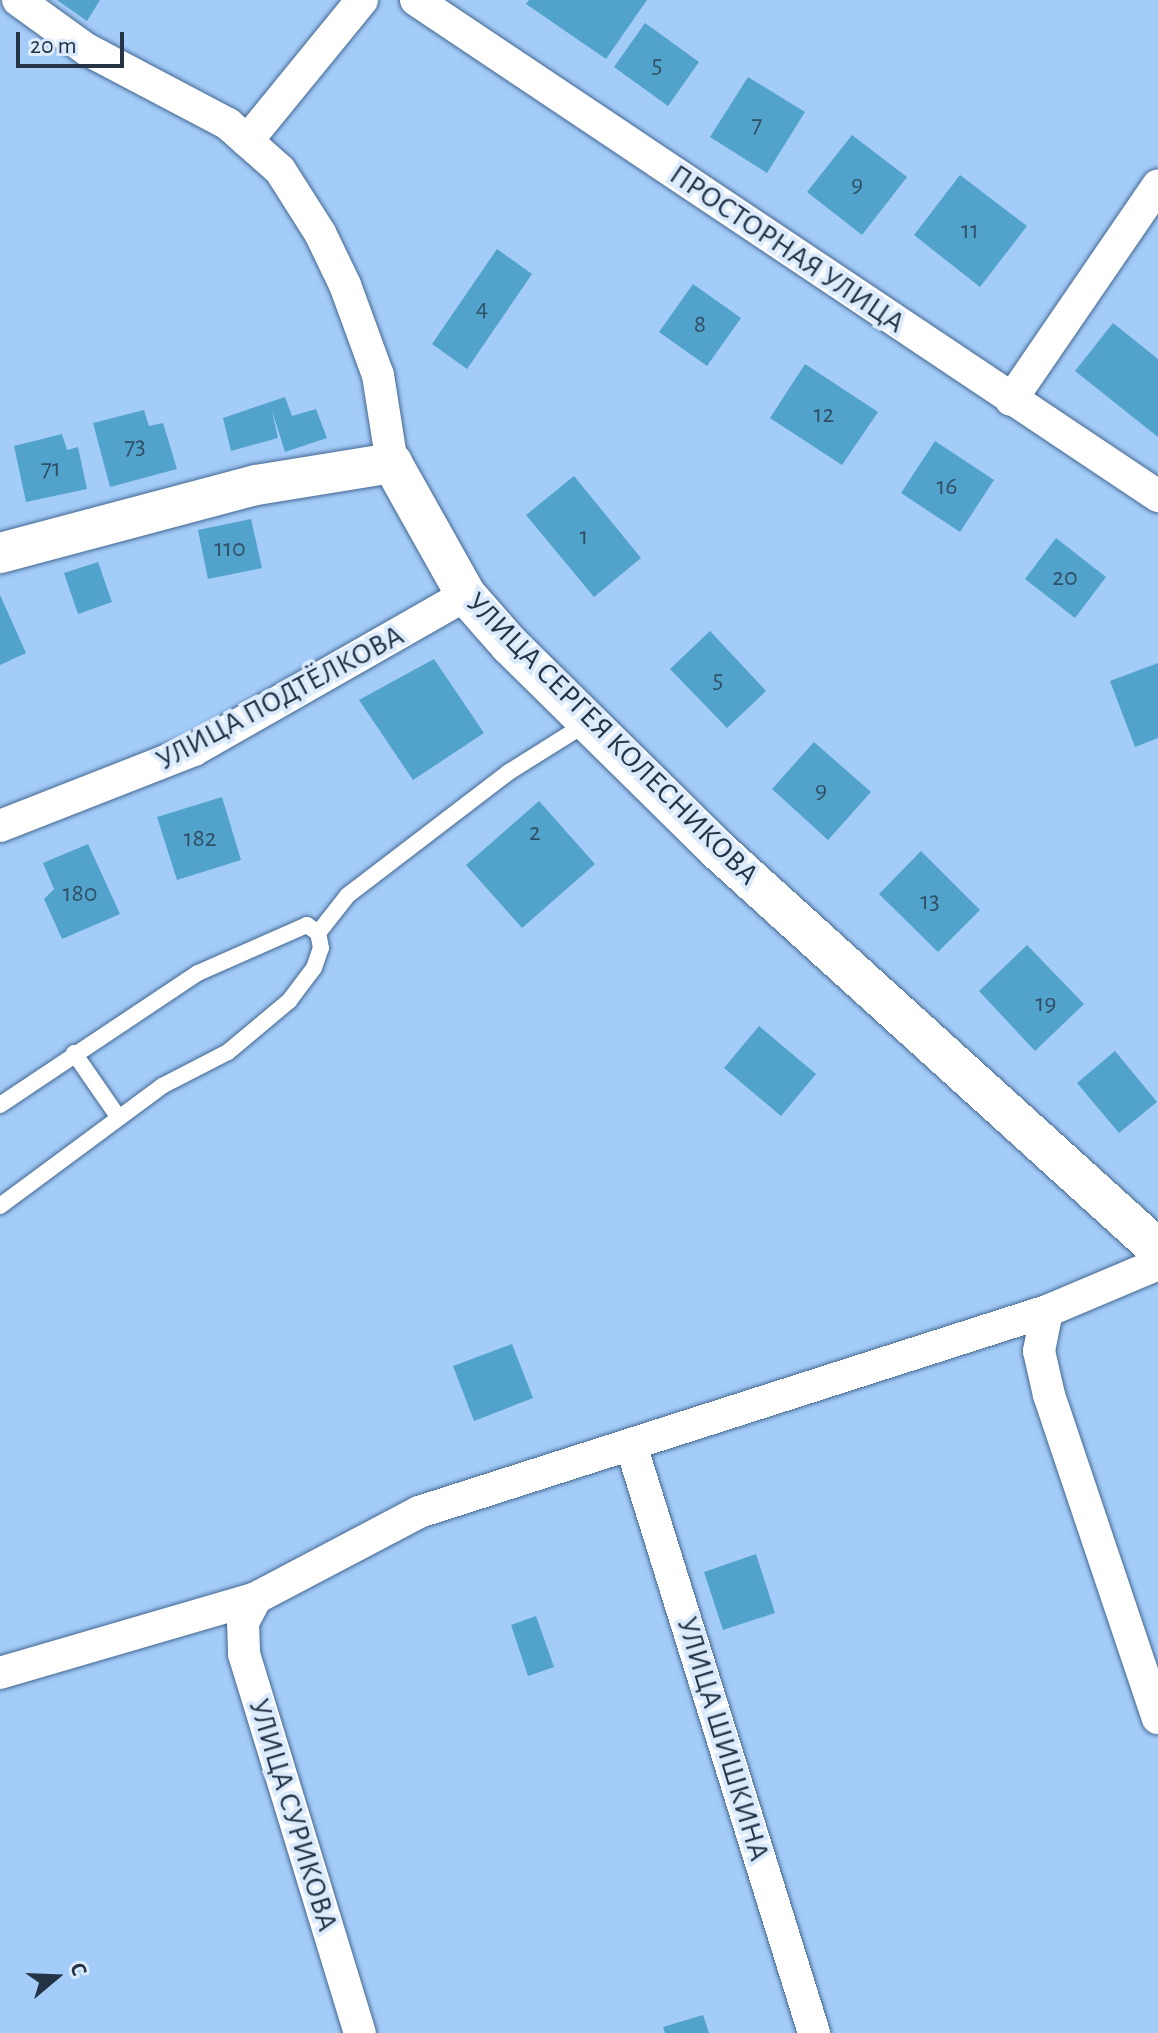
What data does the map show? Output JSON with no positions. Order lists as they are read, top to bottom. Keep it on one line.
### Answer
{"streets":{"street":["ПРОСТОРНАЯ УЛИЦА","УЛИЦА ПОДТЁЛКОВА","УЛИЦА СЕРГЕЯ КОЛЕСНИКОВА","УЛИЦА ШИШКИНА","УЛИЦА СУРИКОВА"]},"crossings":[["УЛИЦА ПОДТЁЛКОВА","УЛИЦА СЕРГЕЯ КОЛЕСНИКОВА"]],"house_numbers":["5","7","9","11","4","8","12","73","71","16","1","110","20","5","9","2","182","180","13","19"],"scale_bar":"20 m","north":"right"}
